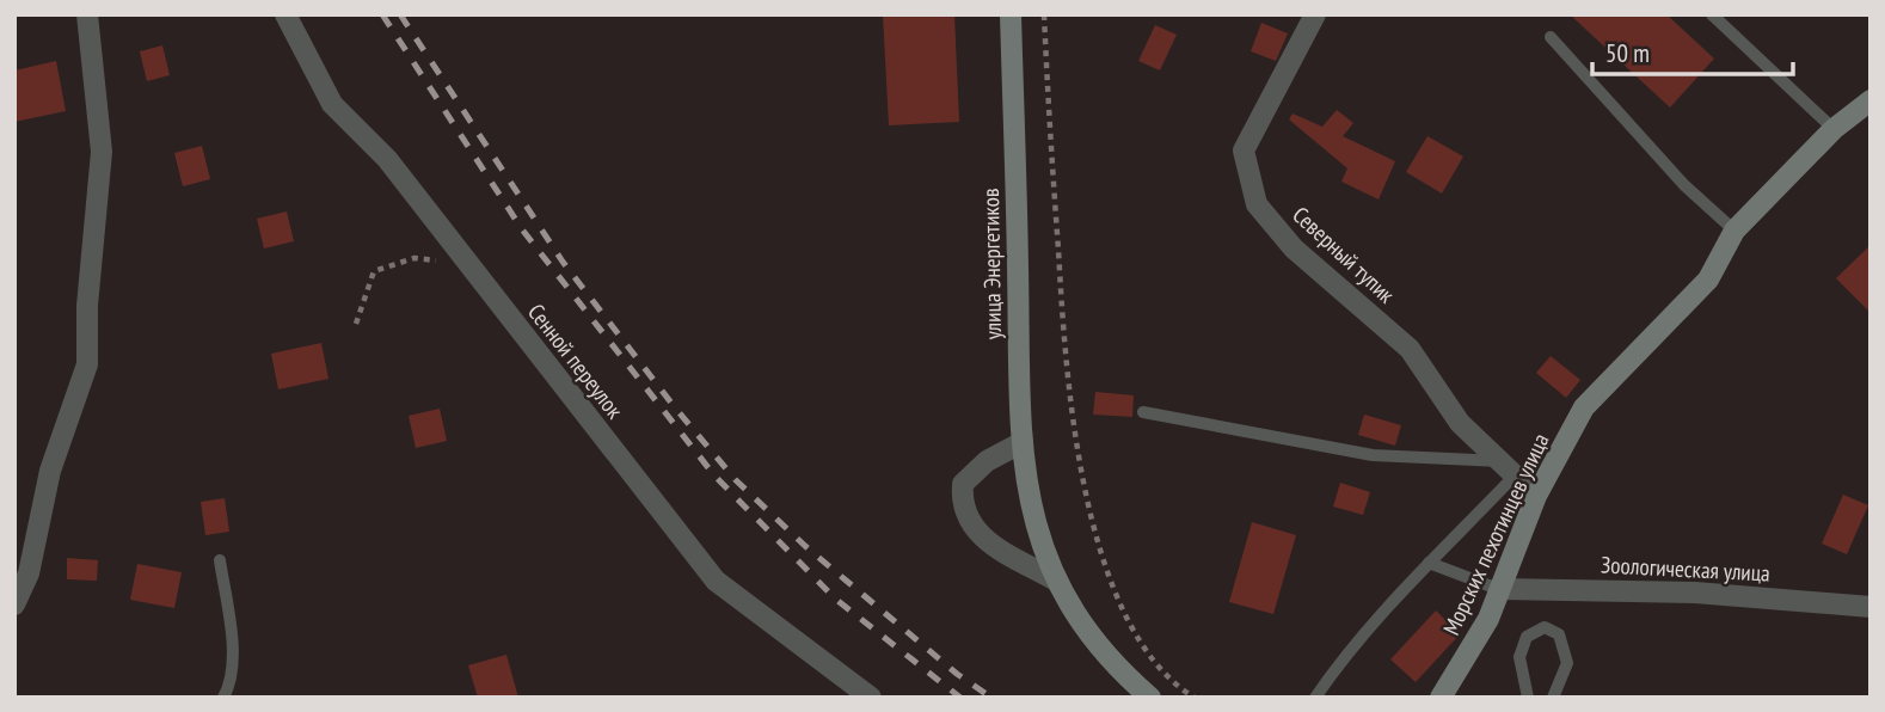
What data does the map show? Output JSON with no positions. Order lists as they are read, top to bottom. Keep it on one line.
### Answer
{"streets":{"main road":["улица Энергетиков","Морских пехотинцев улица"],"street":["Северный тупик","Сенной переулок","Зоологическая улица"]},"crossings":[["Северный тупик","Морских пехотинцев улица"],["Морских пехотинцев улица","Зоологическая улица"]],"scale_bar":"50 m"}
